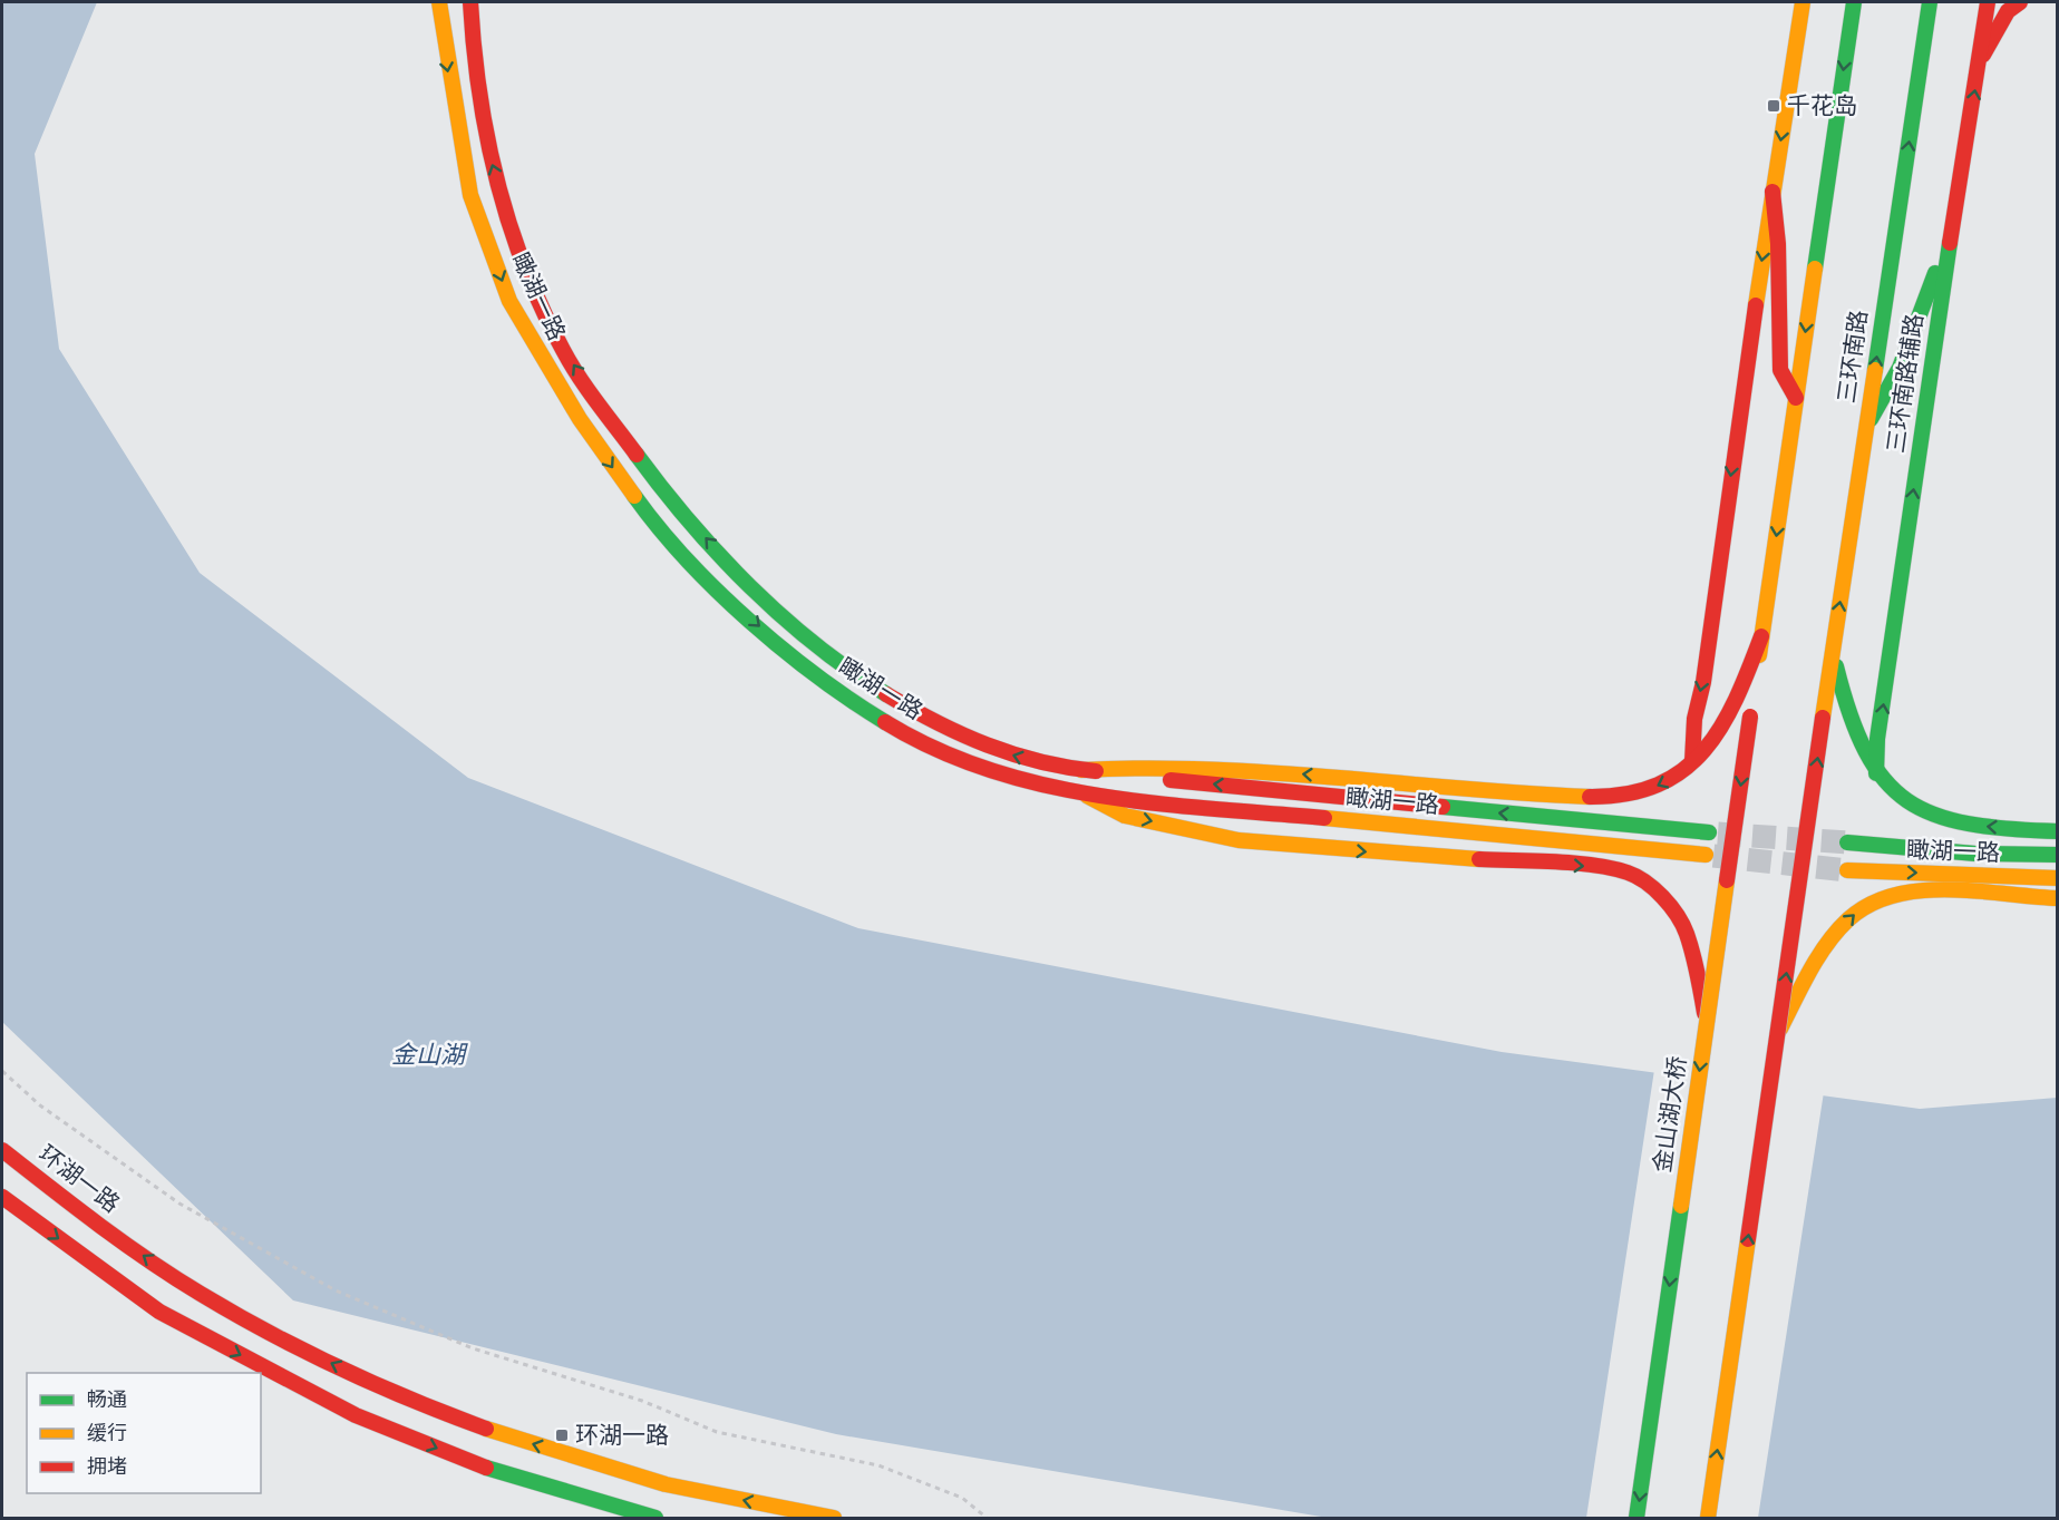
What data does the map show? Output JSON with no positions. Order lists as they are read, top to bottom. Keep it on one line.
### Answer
{"streets":{"main road":["瞰湖一路","三环南路","三环南路辅路","金山湖大桥","环湖一路"]},"water":["金山湖"],"places":{"transit":["千花岛","环湖一路"]},"legend":["畅通","缓行","拥堵"]}
